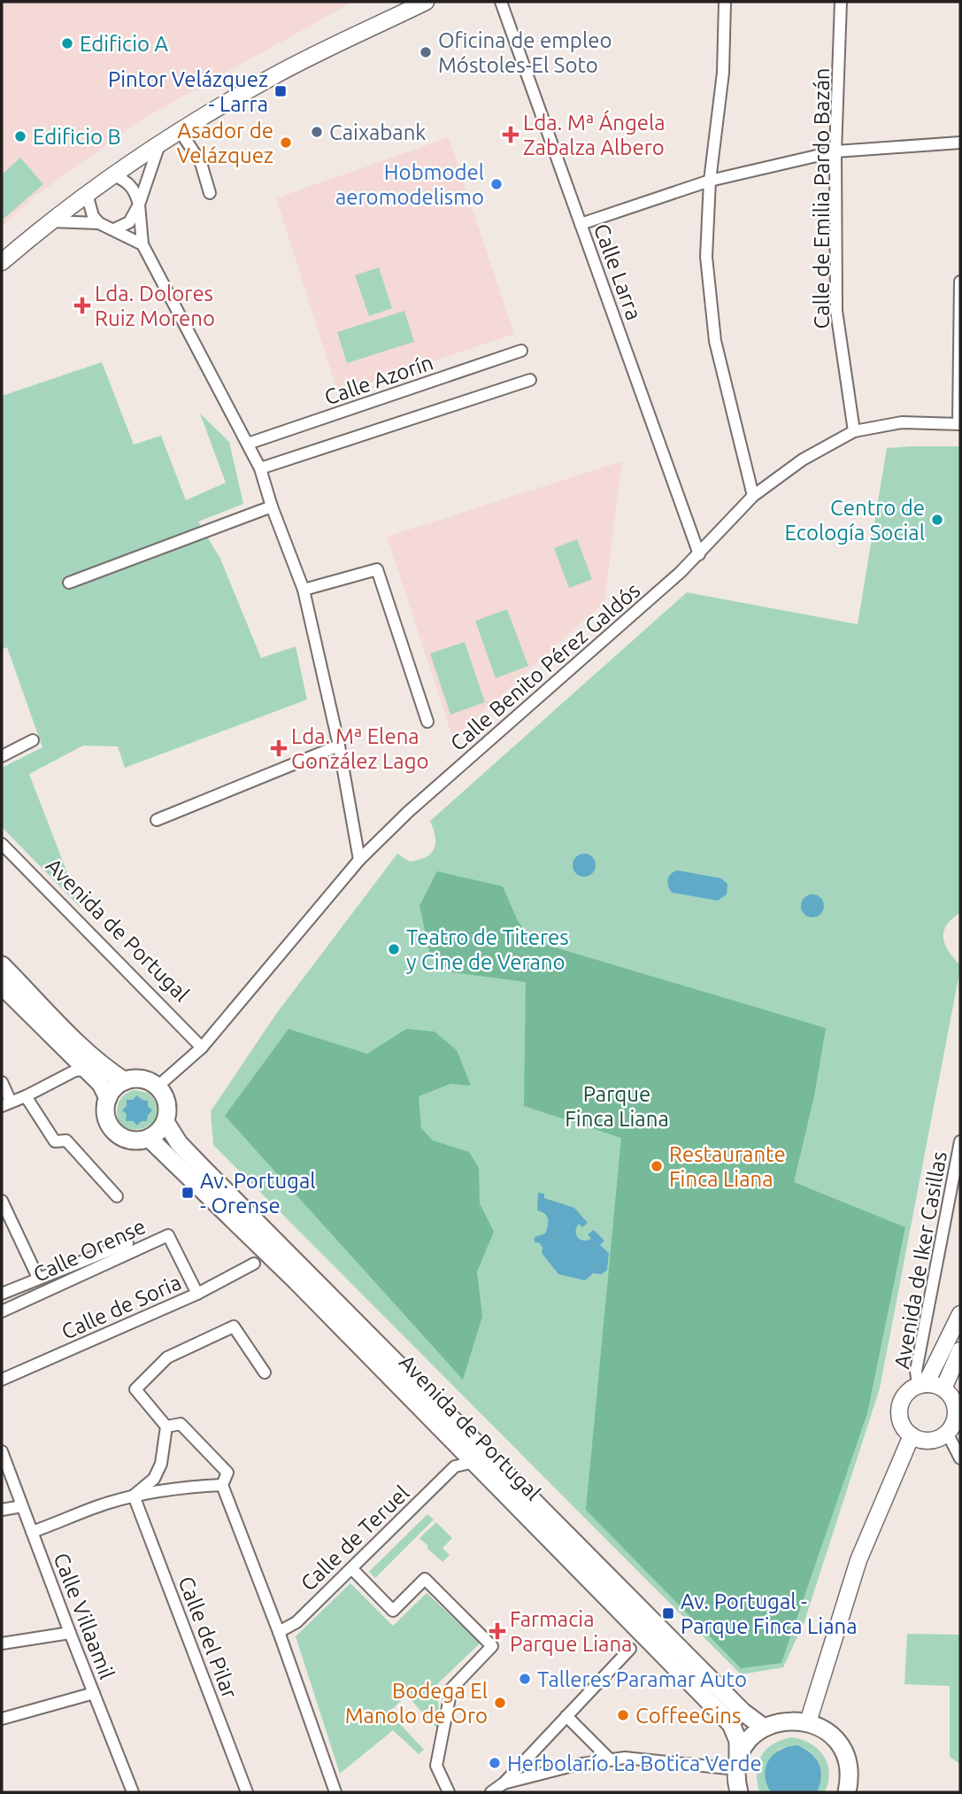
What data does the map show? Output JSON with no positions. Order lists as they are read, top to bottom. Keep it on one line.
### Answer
{"streets":{"main road":["Avenida de Portugal"],"street":["Calle de Emilia Pardo Bazán","Calle Larra","Calle Azorín","Calle Benito Pérez Galdós","Calle Orense","Avenida de Iker Casillas","Calle de Soria","Calle de Teruel","Calle Villaamil","Calle del Pilar"]},"crossings":[["Calle de Emilia Pardo Bazán","Calle Benito Pérez Galdós"],["Calle Larra","Calle Benito Pérez Galdós"],["Calle Benito Pérez Galdós","Avenida de Portugal"],["Avenida de Portugal","Calle de Soria"],["Calle Orense","Calle de Soria"]],"parks":["Parque Finca Liana"],"places":{"other":["Edificio A","Oficina de empleo Móstoles-El Soto","Caixabank","Edificio B","Asador de Velázquez","Hobmodel aeromodelismo","Centro de Ecología Social","Teatro de Titeres y Cine de Verano","Restaurante Finca Liana","Talleres Paramar Auto","Bodega El Manolo de Oro","CoffeeGins","Herbolarío La Botica Verde"],"transit":["Pintor Velázquez - Larra","Av. Portugal - Orense","Av. Portugal - Parque Finca Liana"],"health":["Lda. Mª Ángela Zabalza Albero","Lda. Dolores Ruiz Moreno","Lda. Mª Elena González Lago","Farmacia Parque Liana"]}}
